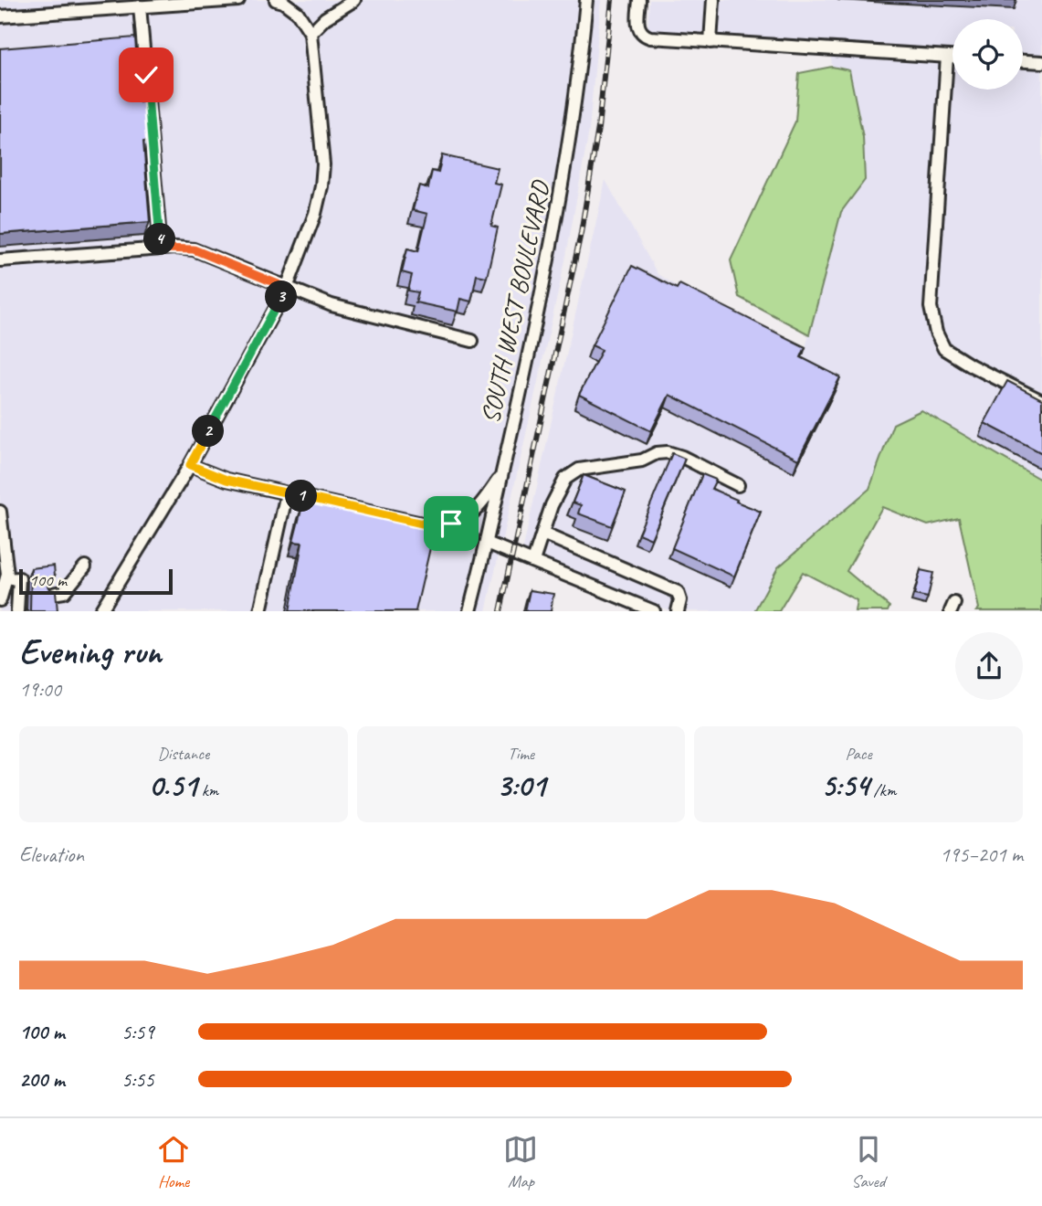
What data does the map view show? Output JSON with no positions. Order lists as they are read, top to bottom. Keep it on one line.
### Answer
{"streets":{"street":["SOUTH WEST BOULEVARD"]},"scale_bar":"100 m","page":{"pins":["4","3","2","1"],"scale":"100 m","heading":["Evening run","19:00"],"stats":[["Distance","0.51 km"],["Time","3:01"],["Pace","5:54 /km"]],"chart":["Elevation","195–201 m"],"list":[{"name":"100 m","note":"5:59"},{"name":"200 m","note":"5:55"}],"tabs":["Home","Map","Saved"]}}
